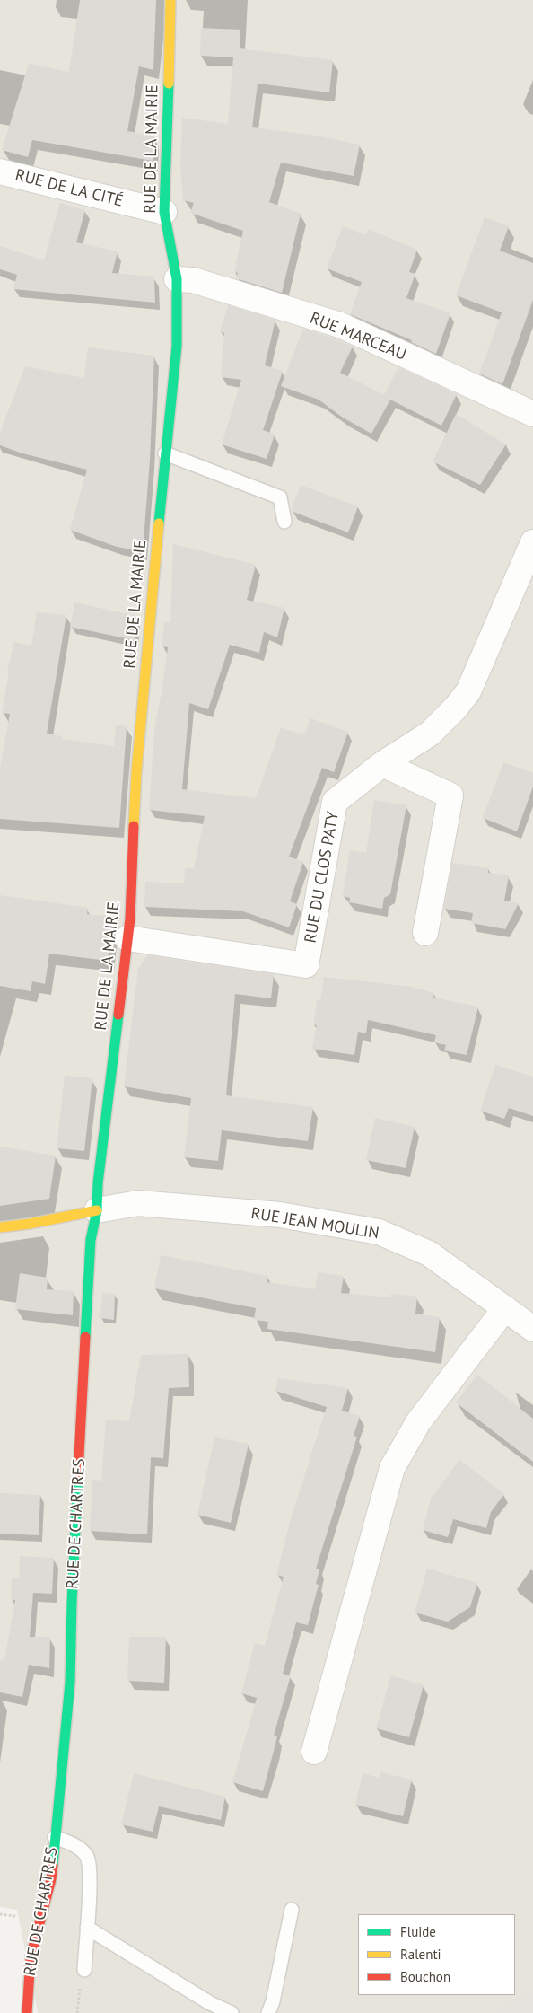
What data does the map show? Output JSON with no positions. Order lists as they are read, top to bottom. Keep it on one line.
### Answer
{"streets":{"street":["RUE DE LA MAIRIE","RUE DE LA CITÉ","RUE MARCEAU","RUE DU CLOS PATY","RUE JEAN MOULIN","RUE DE CHARTRES"]},"crossings":[["RUE DE LA MAIRIE","RUE DE LA CITÉ"],["RUE DE LA MAIRIE","RUE MARCEAU"],["RUE DE LA MAIRIE","RUE DU CLOS PATY"],["RUE DE LA MAIRIE","RUE JEAN MOULIN"],["RUE DE LA MAIRIE","RUE DE CHARTRES"],["RUE JEAN MOULIN","RUE DE CHARTRES"]],"legend":["Fluide","Ralenti","Bouchon"]}
